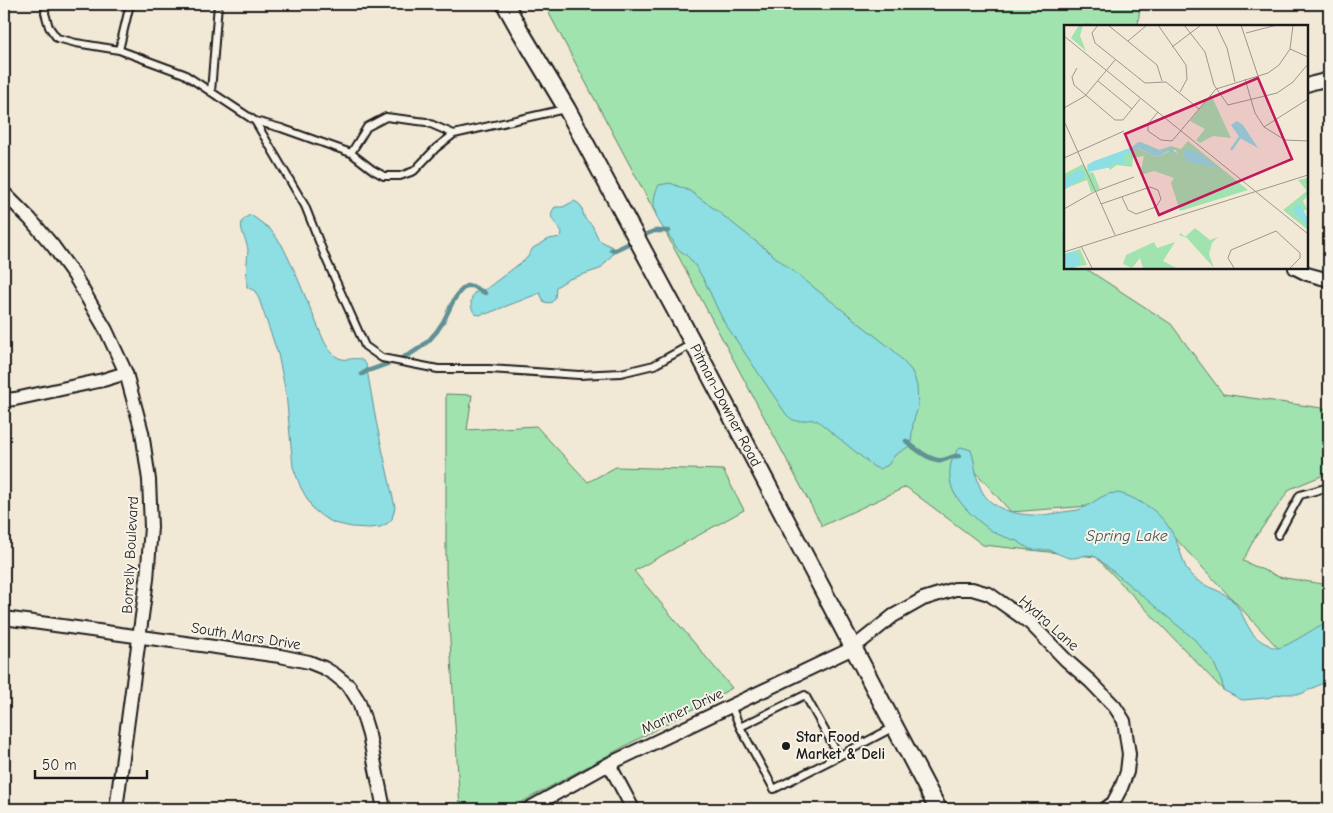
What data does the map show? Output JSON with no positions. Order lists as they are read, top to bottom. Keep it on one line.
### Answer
{"streets":{"street":["Pitman-Downer Road","Borrelly Boulevard","Hydra Lane","South Mars Drive","Mariner Drive"]},"crossings":[["Pitman-Downer Road","Hydra Lane"],["Pitman-Downer Road","Mariner Drive"],["Borrelly Boulevard","South Mars Drive"],["Hydra Lane","Mariner Drive"]],"water":["Spring Lake"],"places":["Star Food Market & Deli"],"scale_bar":"50 m"}
